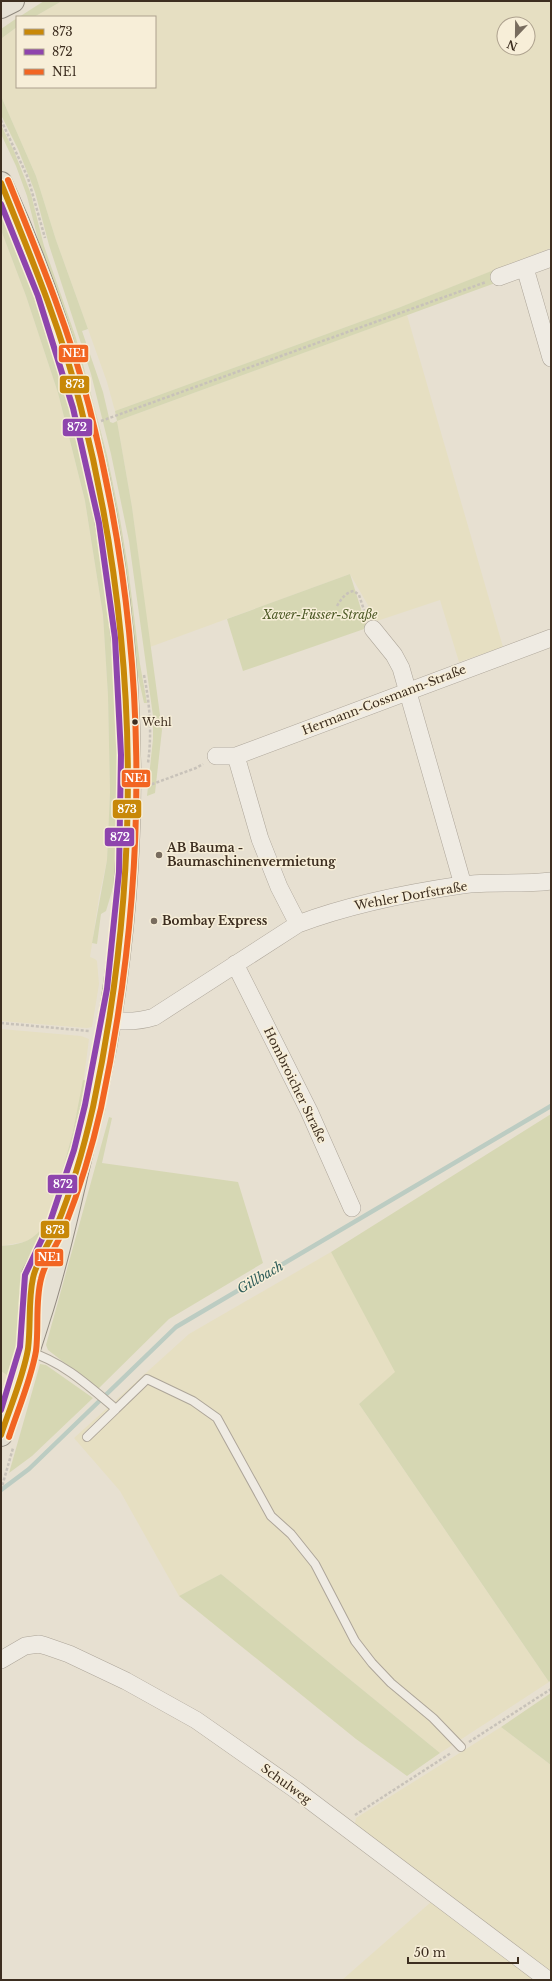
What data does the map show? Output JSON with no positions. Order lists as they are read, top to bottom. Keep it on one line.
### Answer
{"streets":{"street":["Hermann-Cossmann-Straße","Wehler Dorfstraße","Hombroicher Straße","Schulweg"]},"crossings":[["Wehler Dorfstraße","Hombroicher Straße"]],"water":["Gillbach"],"parks":["Xaver-Füsser-Straße"],"places":["Wehl","AB Bauma - Baumaschinenvermietung","Bombay Express"],"lines":["transit line NE1","transit line 873","transit line 872"],"legend":["873","872","NE1"],"scale_bar":"50 m","north":"bottom"}
